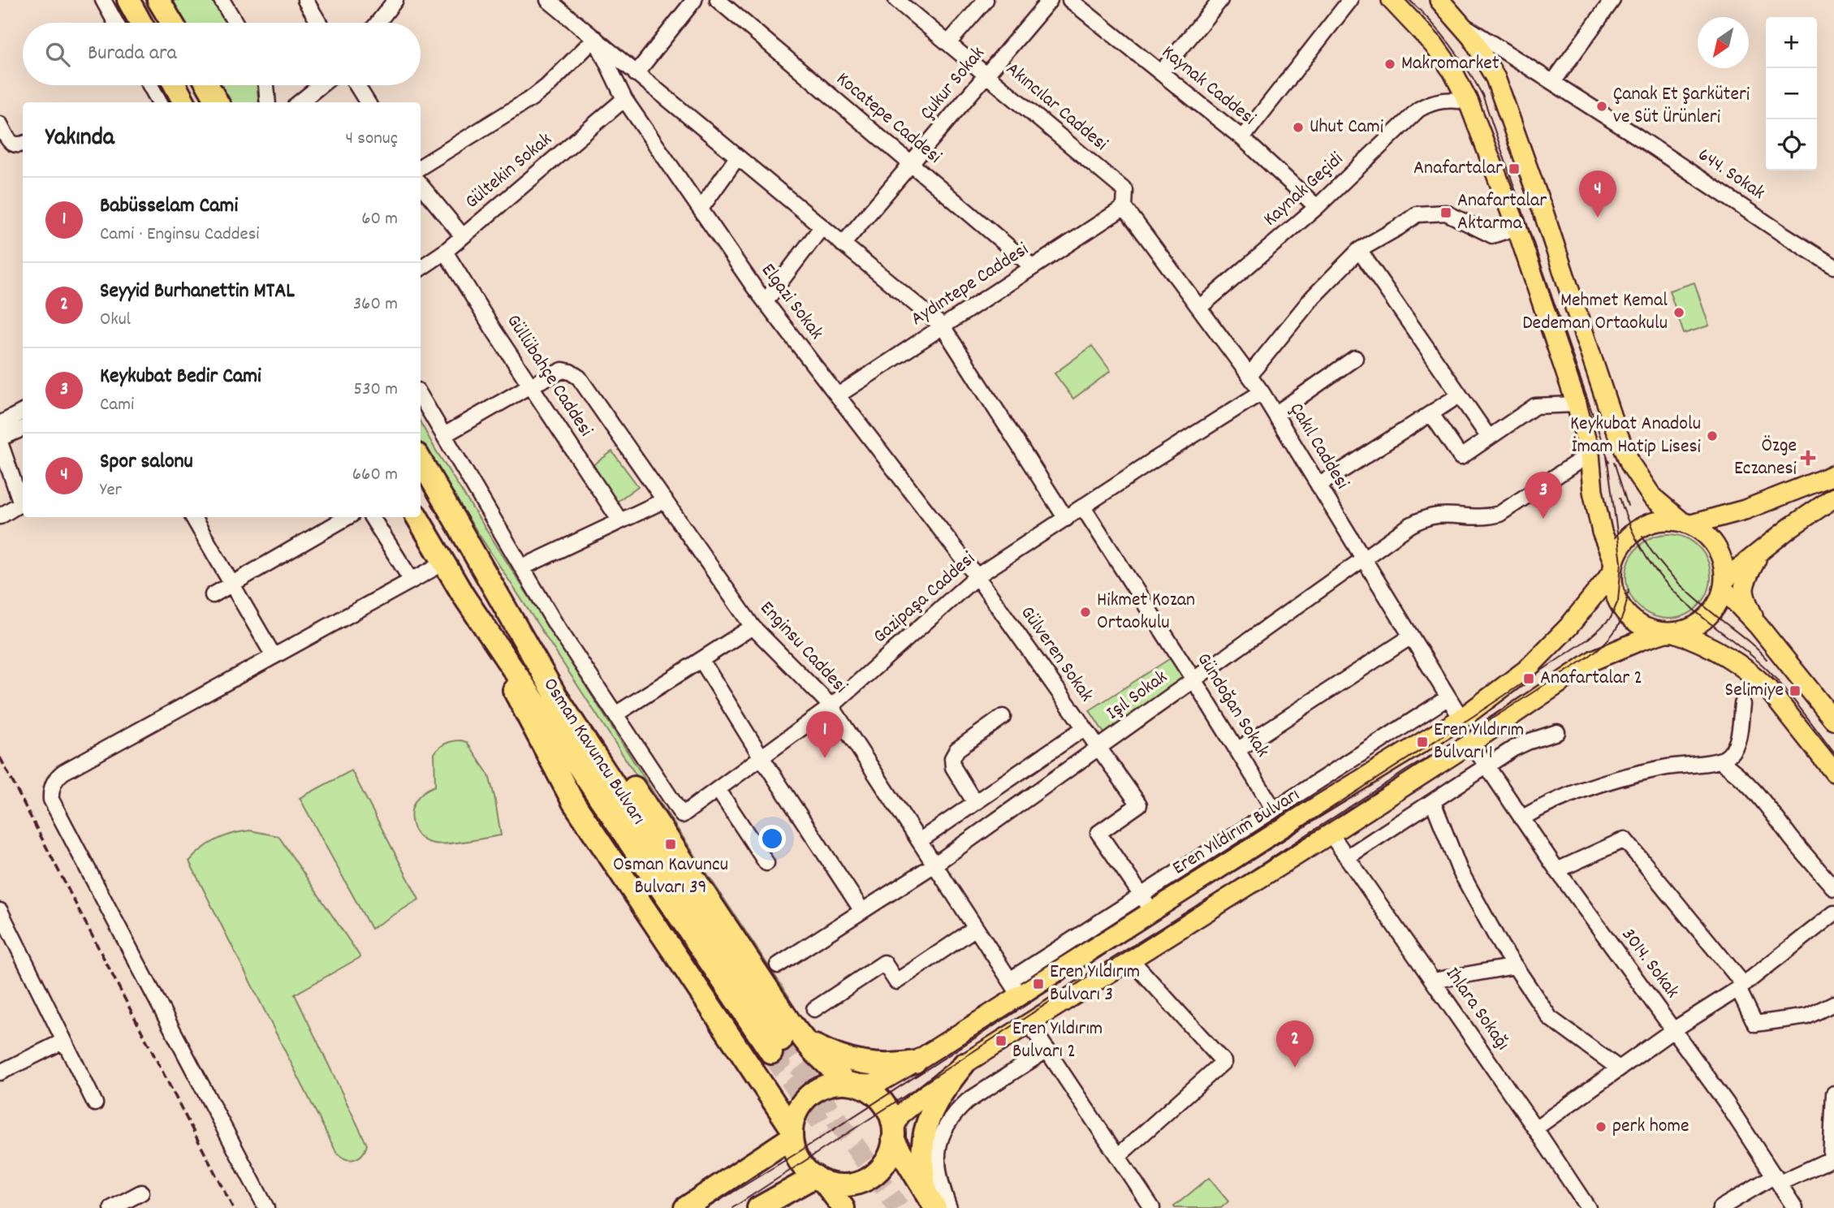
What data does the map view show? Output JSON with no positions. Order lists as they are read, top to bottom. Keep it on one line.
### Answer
{"streets":{"highway":["Osman Kavuncu Bulvarı"],"main road":["Eren Yıldırım Bulvarı"],"street":["Çukur Sokak","Kaynak Caddesi","Akıncılar Caddesi","Kocatepe Caddesi","Gültekin Sokak","644. Sokak","Kaynak Geçidi","Aydıntepe Caddesi","Elgazi Sokak","Güllübahçe Caddesi","Çakıl Caddesi","Gazipaşa Caddesi","Enginsu Caddesi","Gülveren Sokak","Işıl Sokak","Gündoğan Sokak","3014. Sokak","Ihlara Sokağı"]},"crossings":[["Çukur Sokak","Akıncılar Caddesi"],["Çukur Sokak","Kocatepe Caddesi"],["Kaynak Caddesi","Kaynak Geçidi"],["Akıncılar Caddesi","Aydıntepe Caddesi"],["Akıncılar Caddesi","Çakıl Caddesi"],["Kocatepe Caddesi","Aydıntepe Caddesi"],["Gültekin Sokak","Elgazi Sokak"],["Gültekin Sokak","Güllübahçe Caddesi"],["Kaynak Geçidi","Çakıl Caddesi"],["Aydıntepe Caddesi","Elgazi Sokak"],["Aydıntepe Caddesi","Çakıl Caddesi"],["Elgazi Sokak","Gazipaşa Caddesi"],["Elgazi Sokak","Gülveren Sokak"],["Güllübahçe Caddesi","Enginsu Caddesi"],["Çakıl Caddesi","Gazipaşa Caddesi"],["Çakıl Caddesi","Işıl Sokak"],["Çakıl Caddesi","Eren Yıldırım Bulvarı"],["Gazipaşa Caddesi","Enginsu Caddesi"],["Gazipaşa Caddesi","Gülveren Sokak"],["Gazipaşa Caddesi","Gündoğan Sokak"],["Enginsu Caddesi","Işıl Sokak"],["Enginsu Caddesi","Eren Yıldırım Bulvarı"],["Gülveren Sokak","Işıl Sokak"],["Gülveren Sokak","Eren Yıldırım Bulvarı"],["Işıl Sokak","Gündoğan Sokak"]],"places":{"other":["Makromarket","Çanak Et Şarküteri ve Süt Ürünleri","Uhut Cami","Mehmet Kemal Dedeman Ortaokulu","Keykubat Anadolu İmam Hatip Lisesi","Hikmet Kozan Ortaokulu","perk home"],"transit":["Anafartalar","Anafartalar Aktarma","Anafartalar 2","Selimiye","Eren Yıldırım Bulvarı 1","Osman Kavuncu Bulvarı 39","Eren Yıldırım Bulvarı 3","Eren Yıldırım Bulvarı 2"],"health":["Özge Eczanesi"]},"north":"bottom left","page":{"map_buttons":["+","−"],"search":"Burada ara","heading":["Yakında","4 sonuç"],"pins":["4","3","1","2"],"list":[{"mark":"1","name":"Babüsselam Cami","note":"Cami · Enginsu Caddesi","value":"60 m"},{"mark":"2","name":"Seyyid Burhanettin MTAL","note":"Okul","value":"360 m"},{"mark":"3","name":"Keykubat Bedir Cami","note":"Cami","value":"530 m"},{"mark":"4","name":"Spor salonu","note":"Yer","value":"660 m"}]}}
